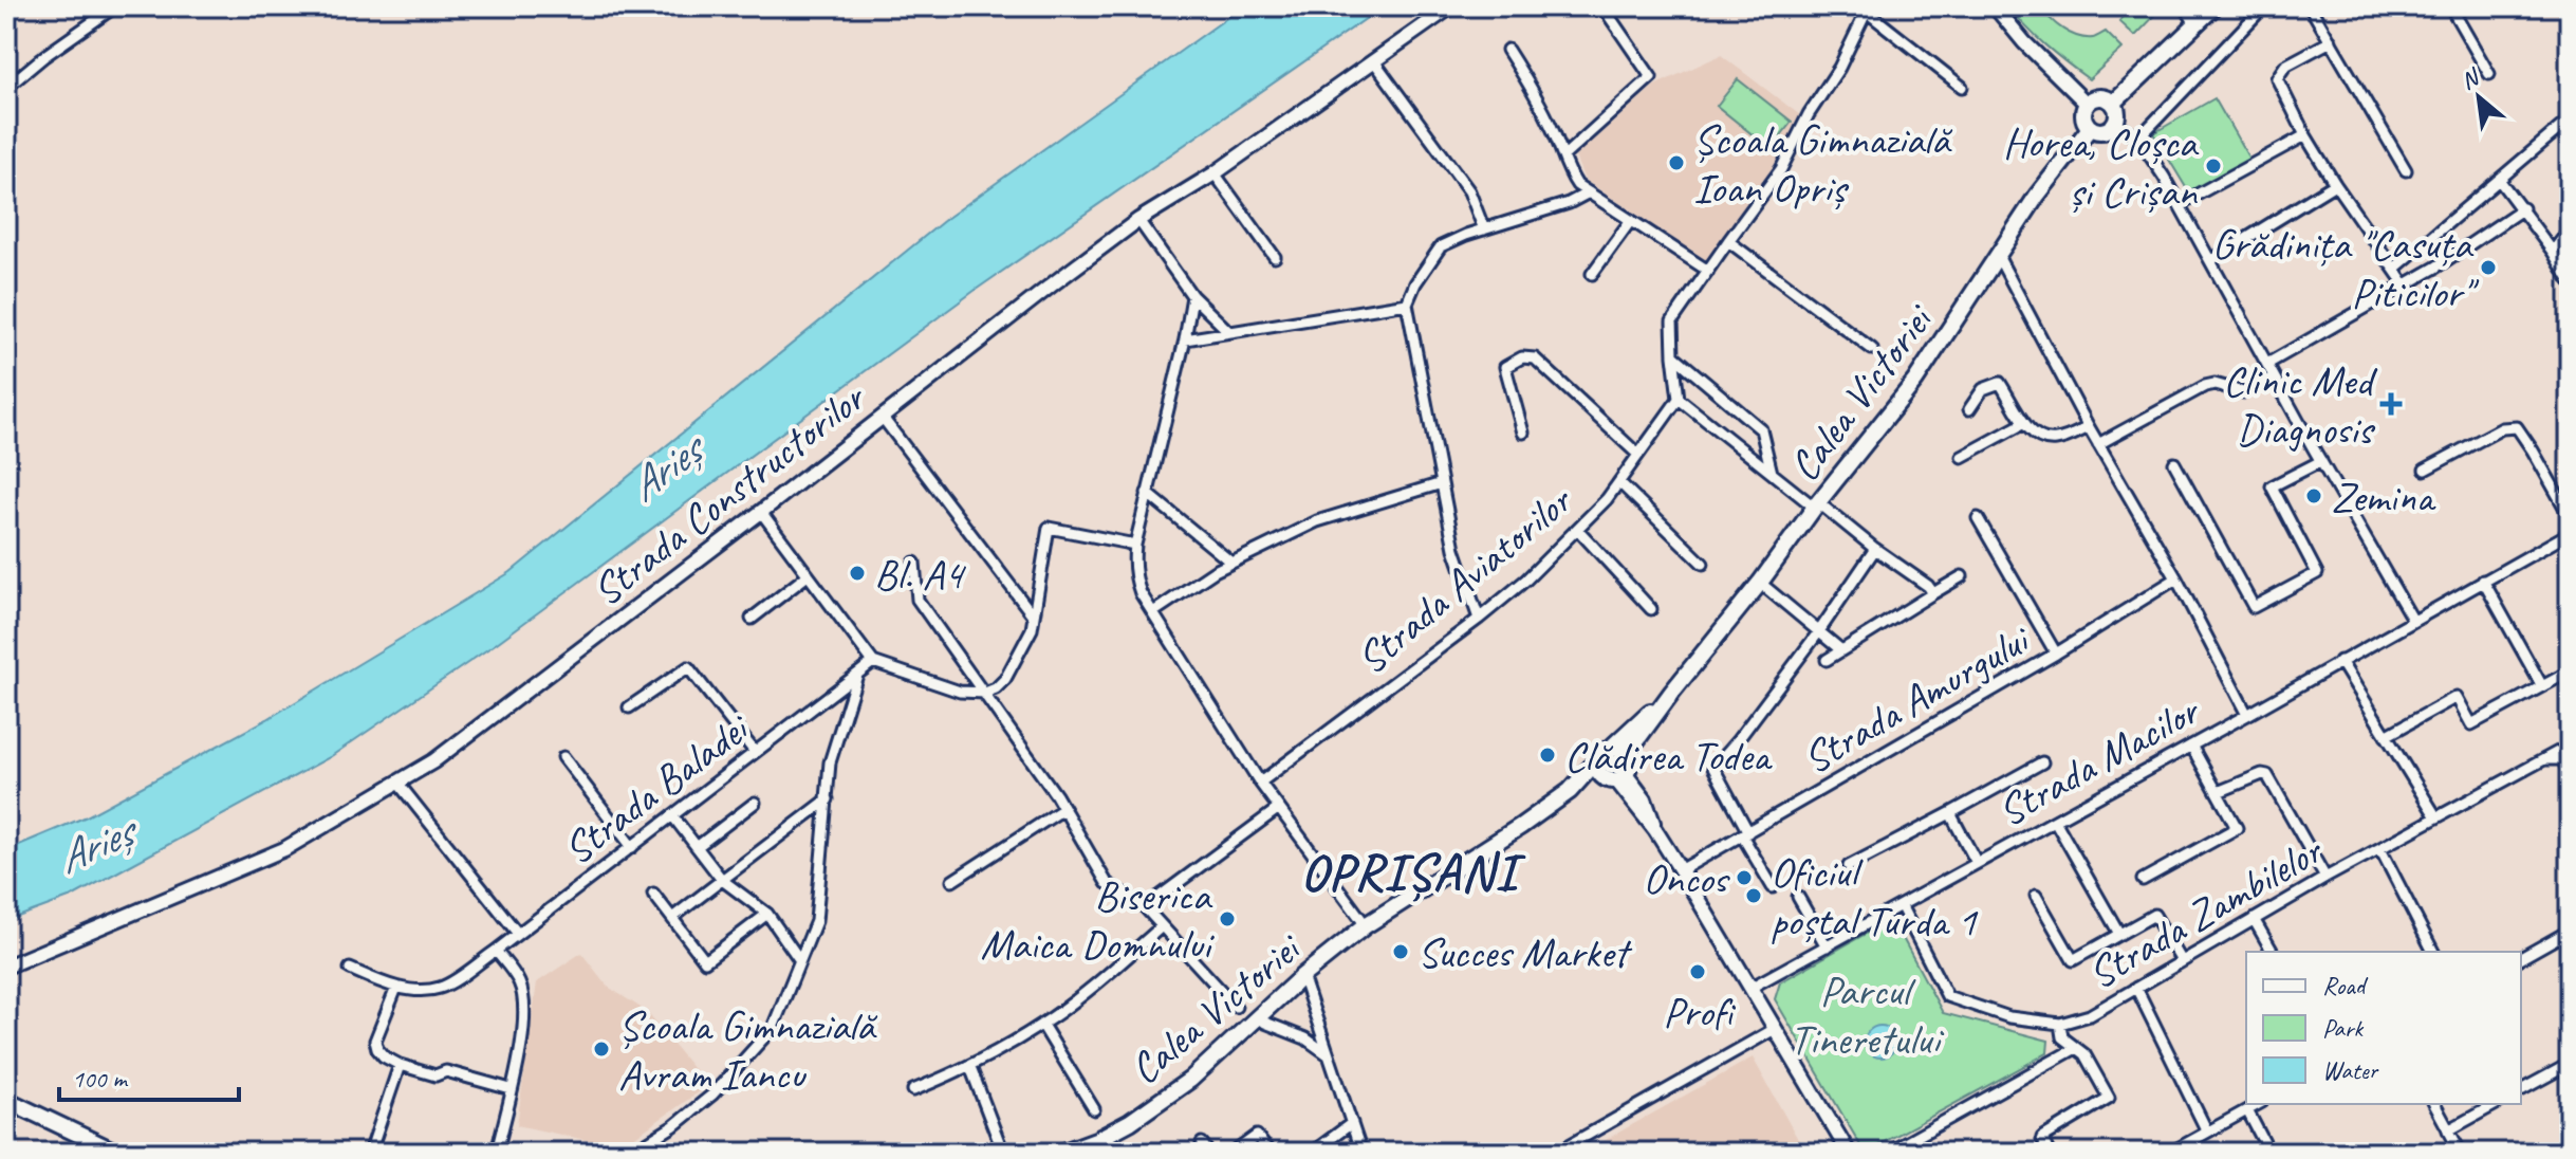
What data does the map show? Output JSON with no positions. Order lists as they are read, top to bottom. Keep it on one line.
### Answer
{"streets":{"main road":["Calea Victoriei"],"street":["Strada Constructorilor","Strada Aviatorilor","Strada Amurgului","Strada Macilor","Strada Baladei","Strada Zambilelor"]},"crossings":[["Strada Macilor","Strada Zambilelor"]],"districts":["OPRIȘANI"],"water":["Arieș"],"parks":["Parcul Tineretului"],"places":{"other":["Școala Gimnazială Ioan Opriș","Horea, Cloșca și Crișan","Grădinița \"Casuța Piticilor\"","Zemina","Bl. A4","Clădirea Todea","Oncos","Oficiul poștal Turda 1","Biserica Maica Domnului","Succes Market","Profi","Școala Gimnazială Avram Iancu"],"health":["Clinic Med Diagnosis"]},"legend":["Road","Park","Water"],"scale_bar":"100 m","north":"top left"}
